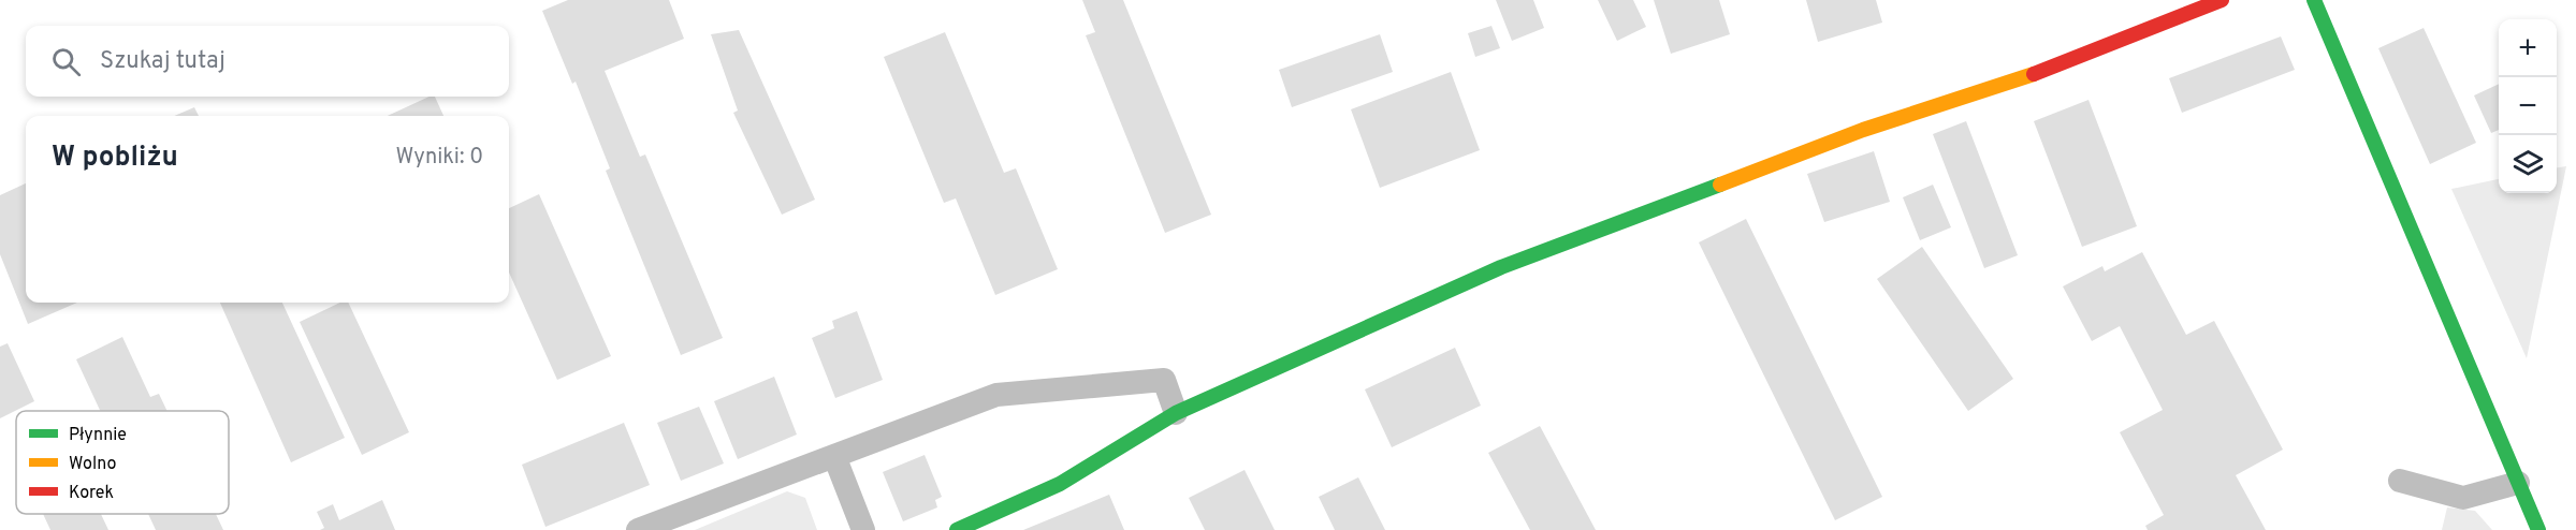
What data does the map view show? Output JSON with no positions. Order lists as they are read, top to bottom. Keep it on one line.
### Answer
{"legend":["Płynnie","Wolno","Korek"],"page":{"map_buttons":["+","−"],"search":"Szukaj tutaj","heading":["W pobliżu","Wyniki: 0"]}}
